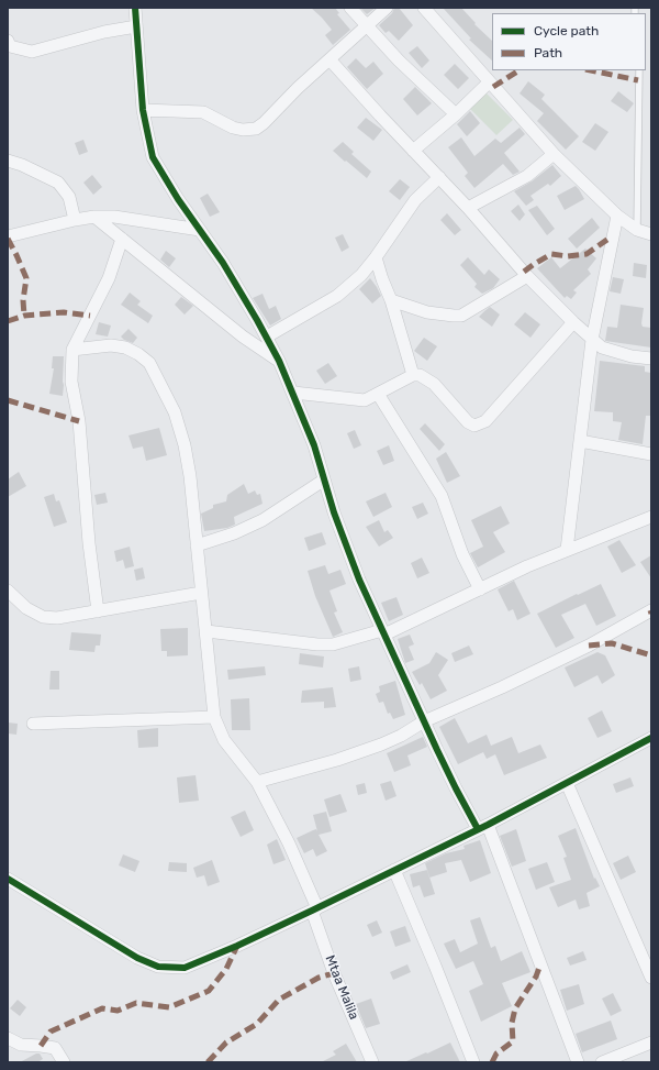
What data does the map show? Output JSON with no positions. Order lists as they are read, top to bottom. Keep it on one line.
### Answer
{"streets":{"street":["Mtaa Malila"]},"legend":["Cycle path","Path"]}
